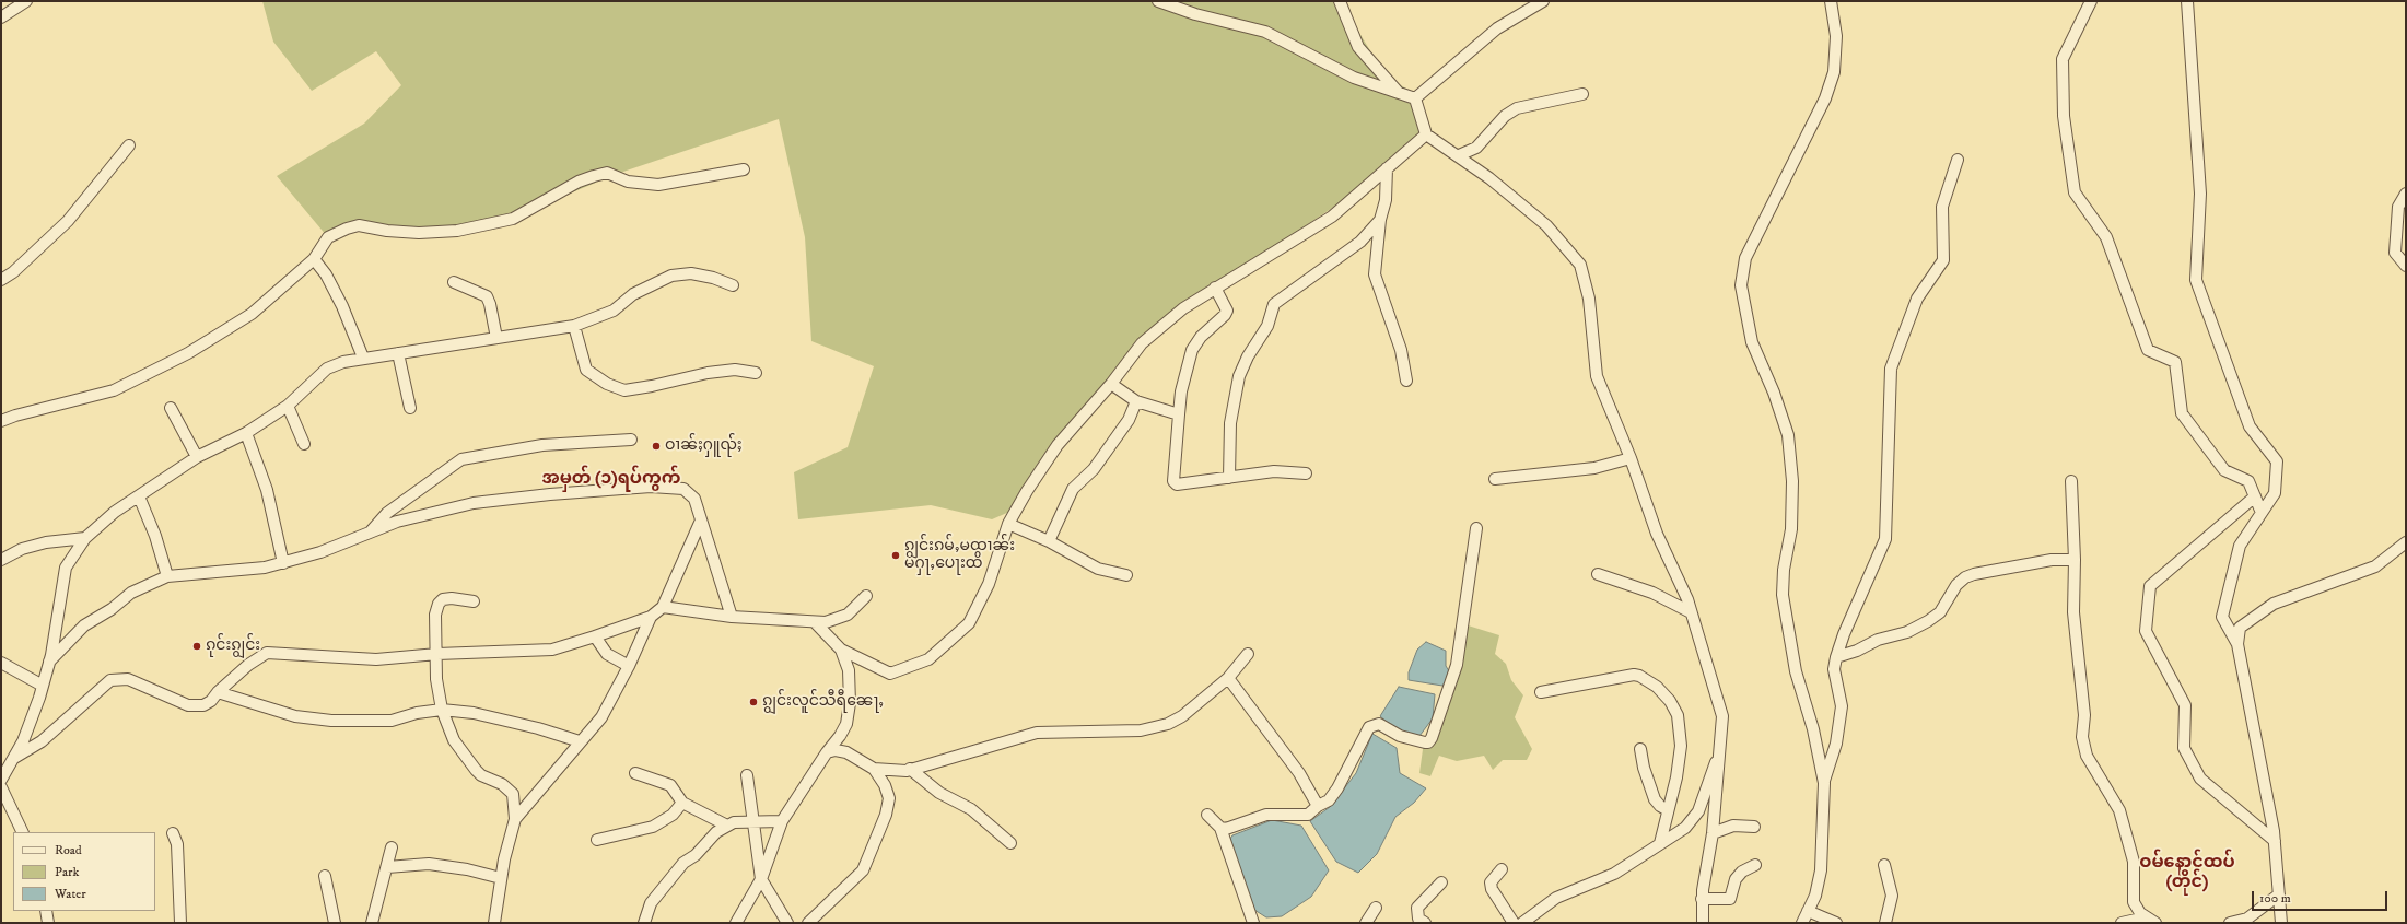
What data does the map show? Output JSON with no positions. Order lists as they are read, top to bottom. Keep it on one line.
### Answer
{"districts":["အမှတ် (၁)ရပ်ကွက်","ဝမ်နောင်ထပ် (တိုင်)"],"places":["ဝၢၼ်ႈႁူၺ်ႈ","ၵျွင်းၵမ်ႇမထၢၼ်း မႁႃႇပေႃးထိ","ၵုင်းၵျွင်း","ၵျွင်းလူင်သီရီၼေႃႇ"],"legend":["Road","Park","Water"],"scale_bar":"100 m"}
